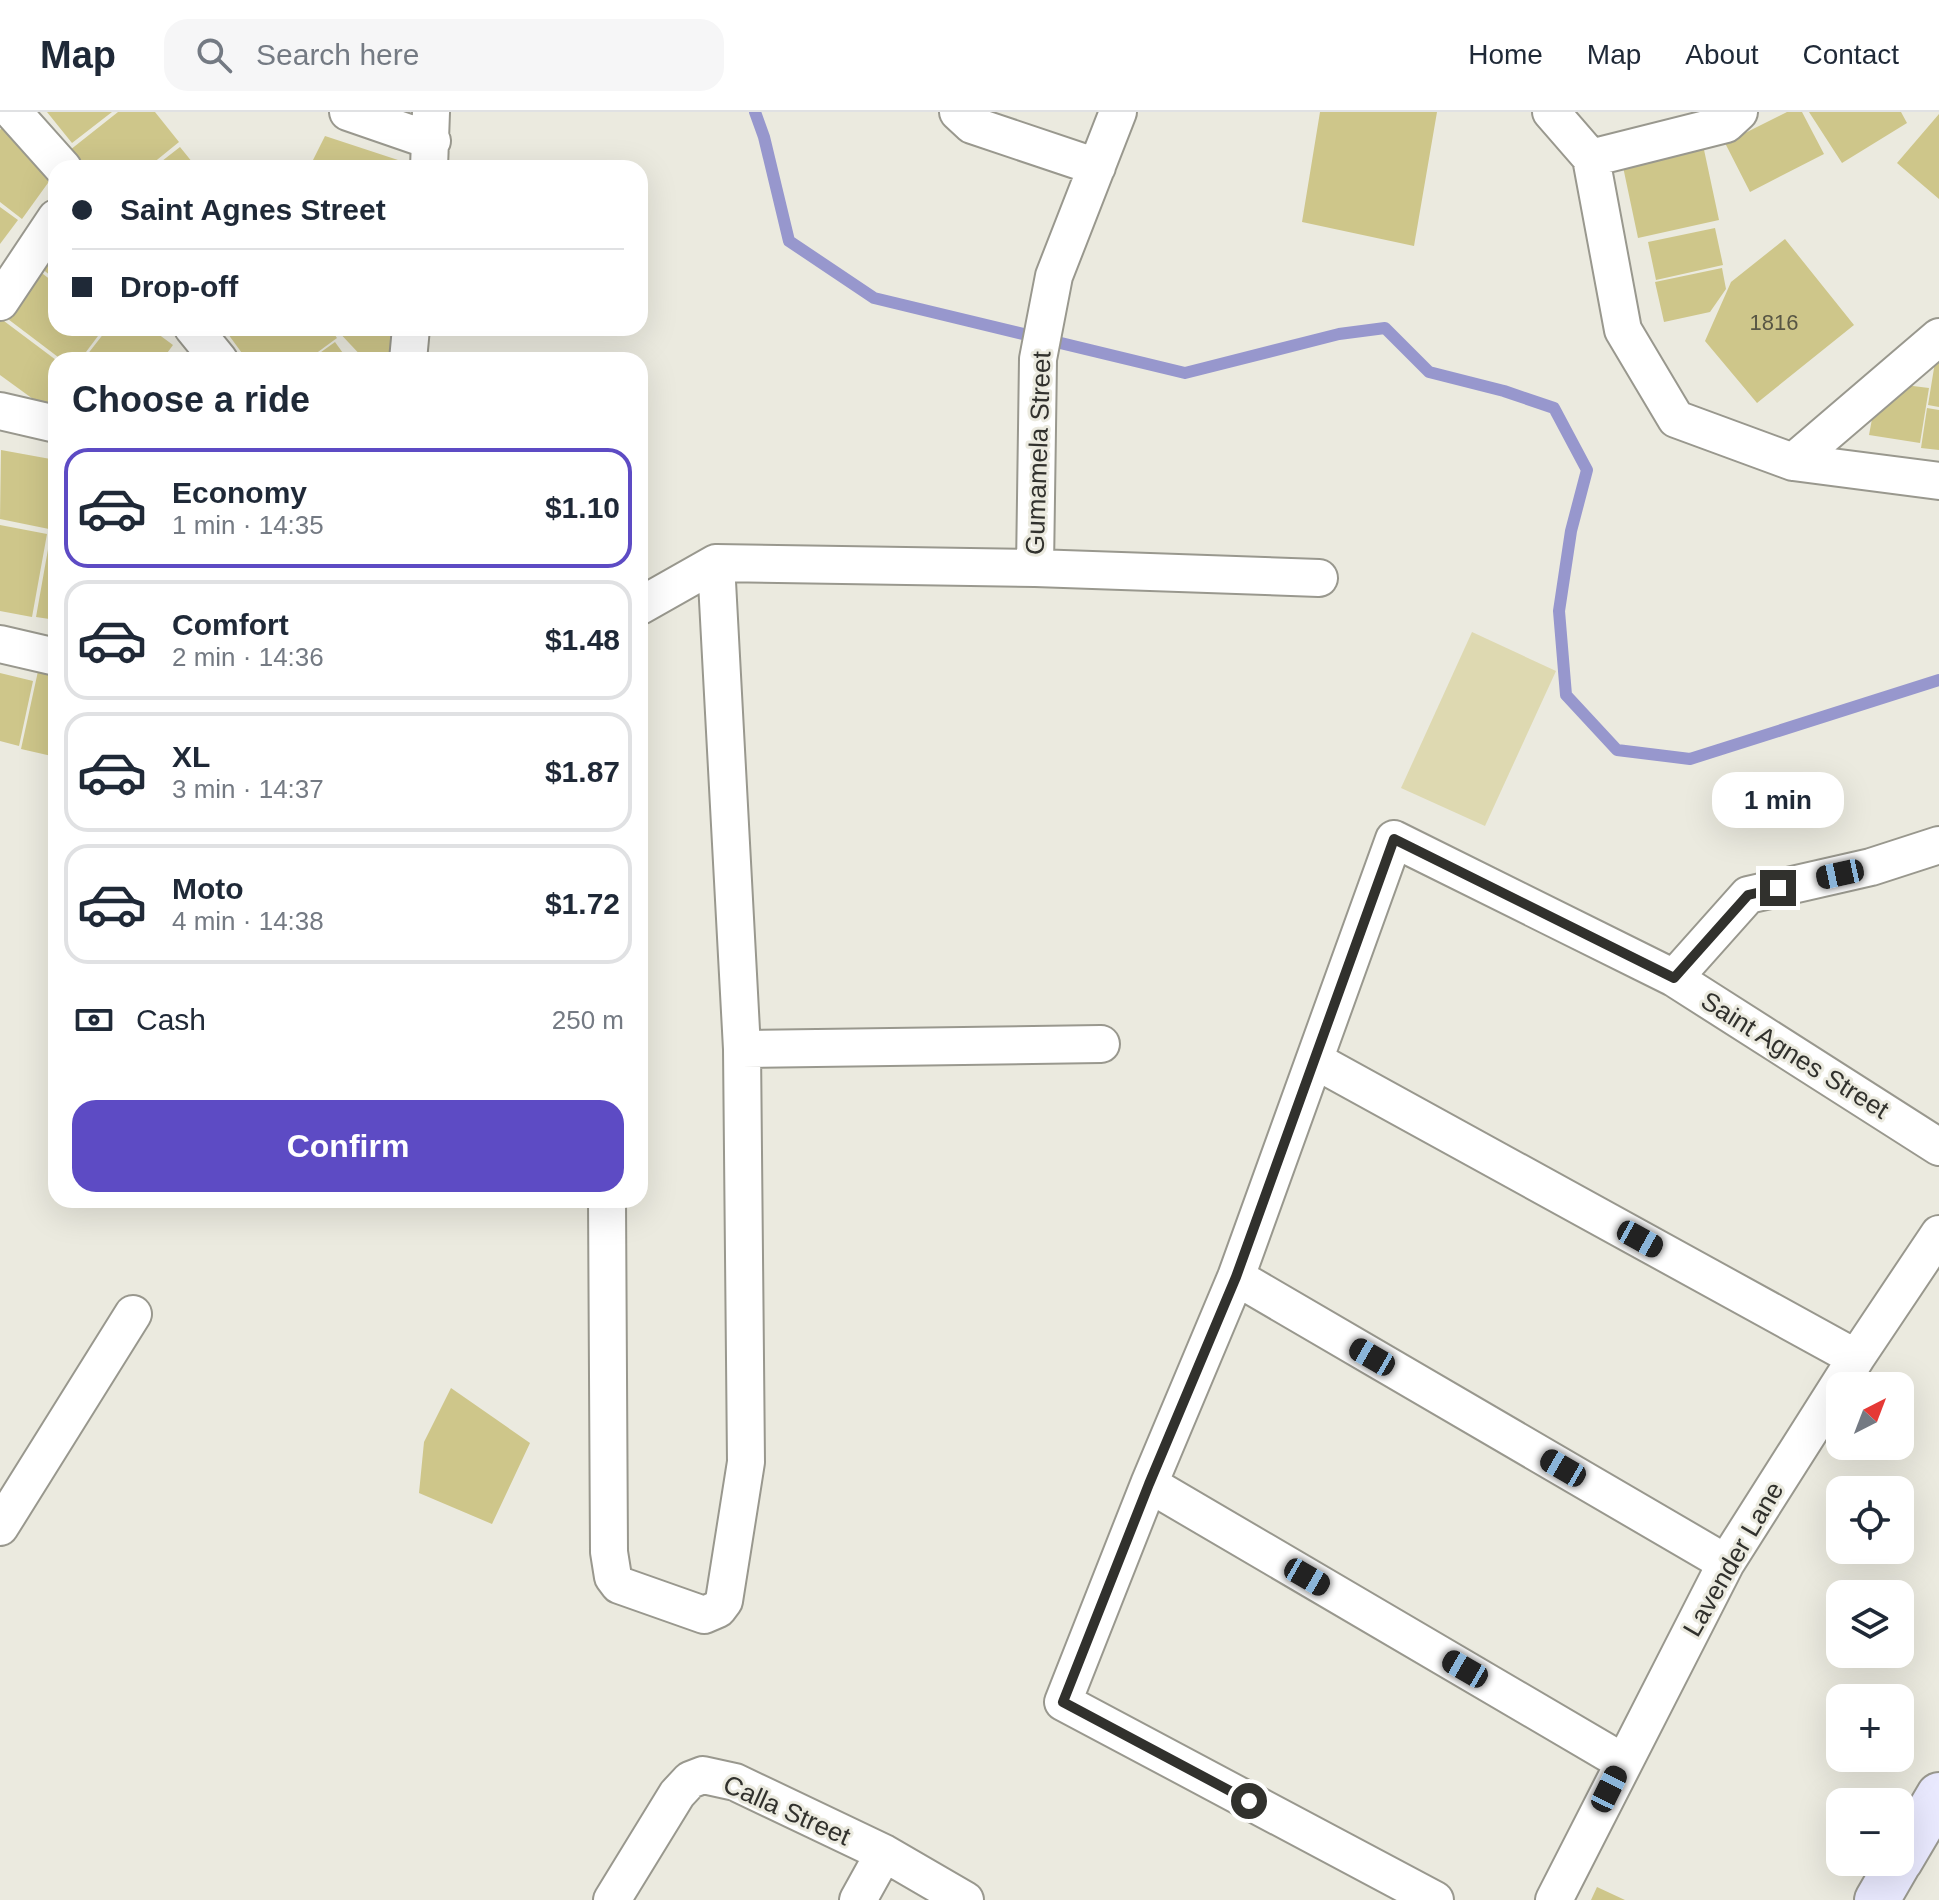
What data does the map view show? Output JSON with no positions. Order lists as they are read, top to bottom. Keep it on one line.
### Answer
{"streets":{"street":["Gumamela Street","Saint Agnes Street","Lavender Lane","Calla Street"]},"house_numbers":["1816"],"north":"top right","page":{"header":"Map","search":"Search here","nav":["Home","Map","About","Contact"],"banner":["Saint Agnes Street","Drop-off"],"heading":"Choose a ride","list":[{"name":"Economy","note":"1 min · 14:35","value":"$1.10"},{"name":"Comfort","note":"2 min · 14:36","value":"$1.48"},{"name":"XL","note":"3 min · 14:37","value":"$1.87"},{"name":"Moto","note":"4 min · 14:38","value":"$1.72"}],"bubble":"1 min","pay":["Cash","250 m"],"buttons":"Confirm","map_buttons":["+","−"]}}
